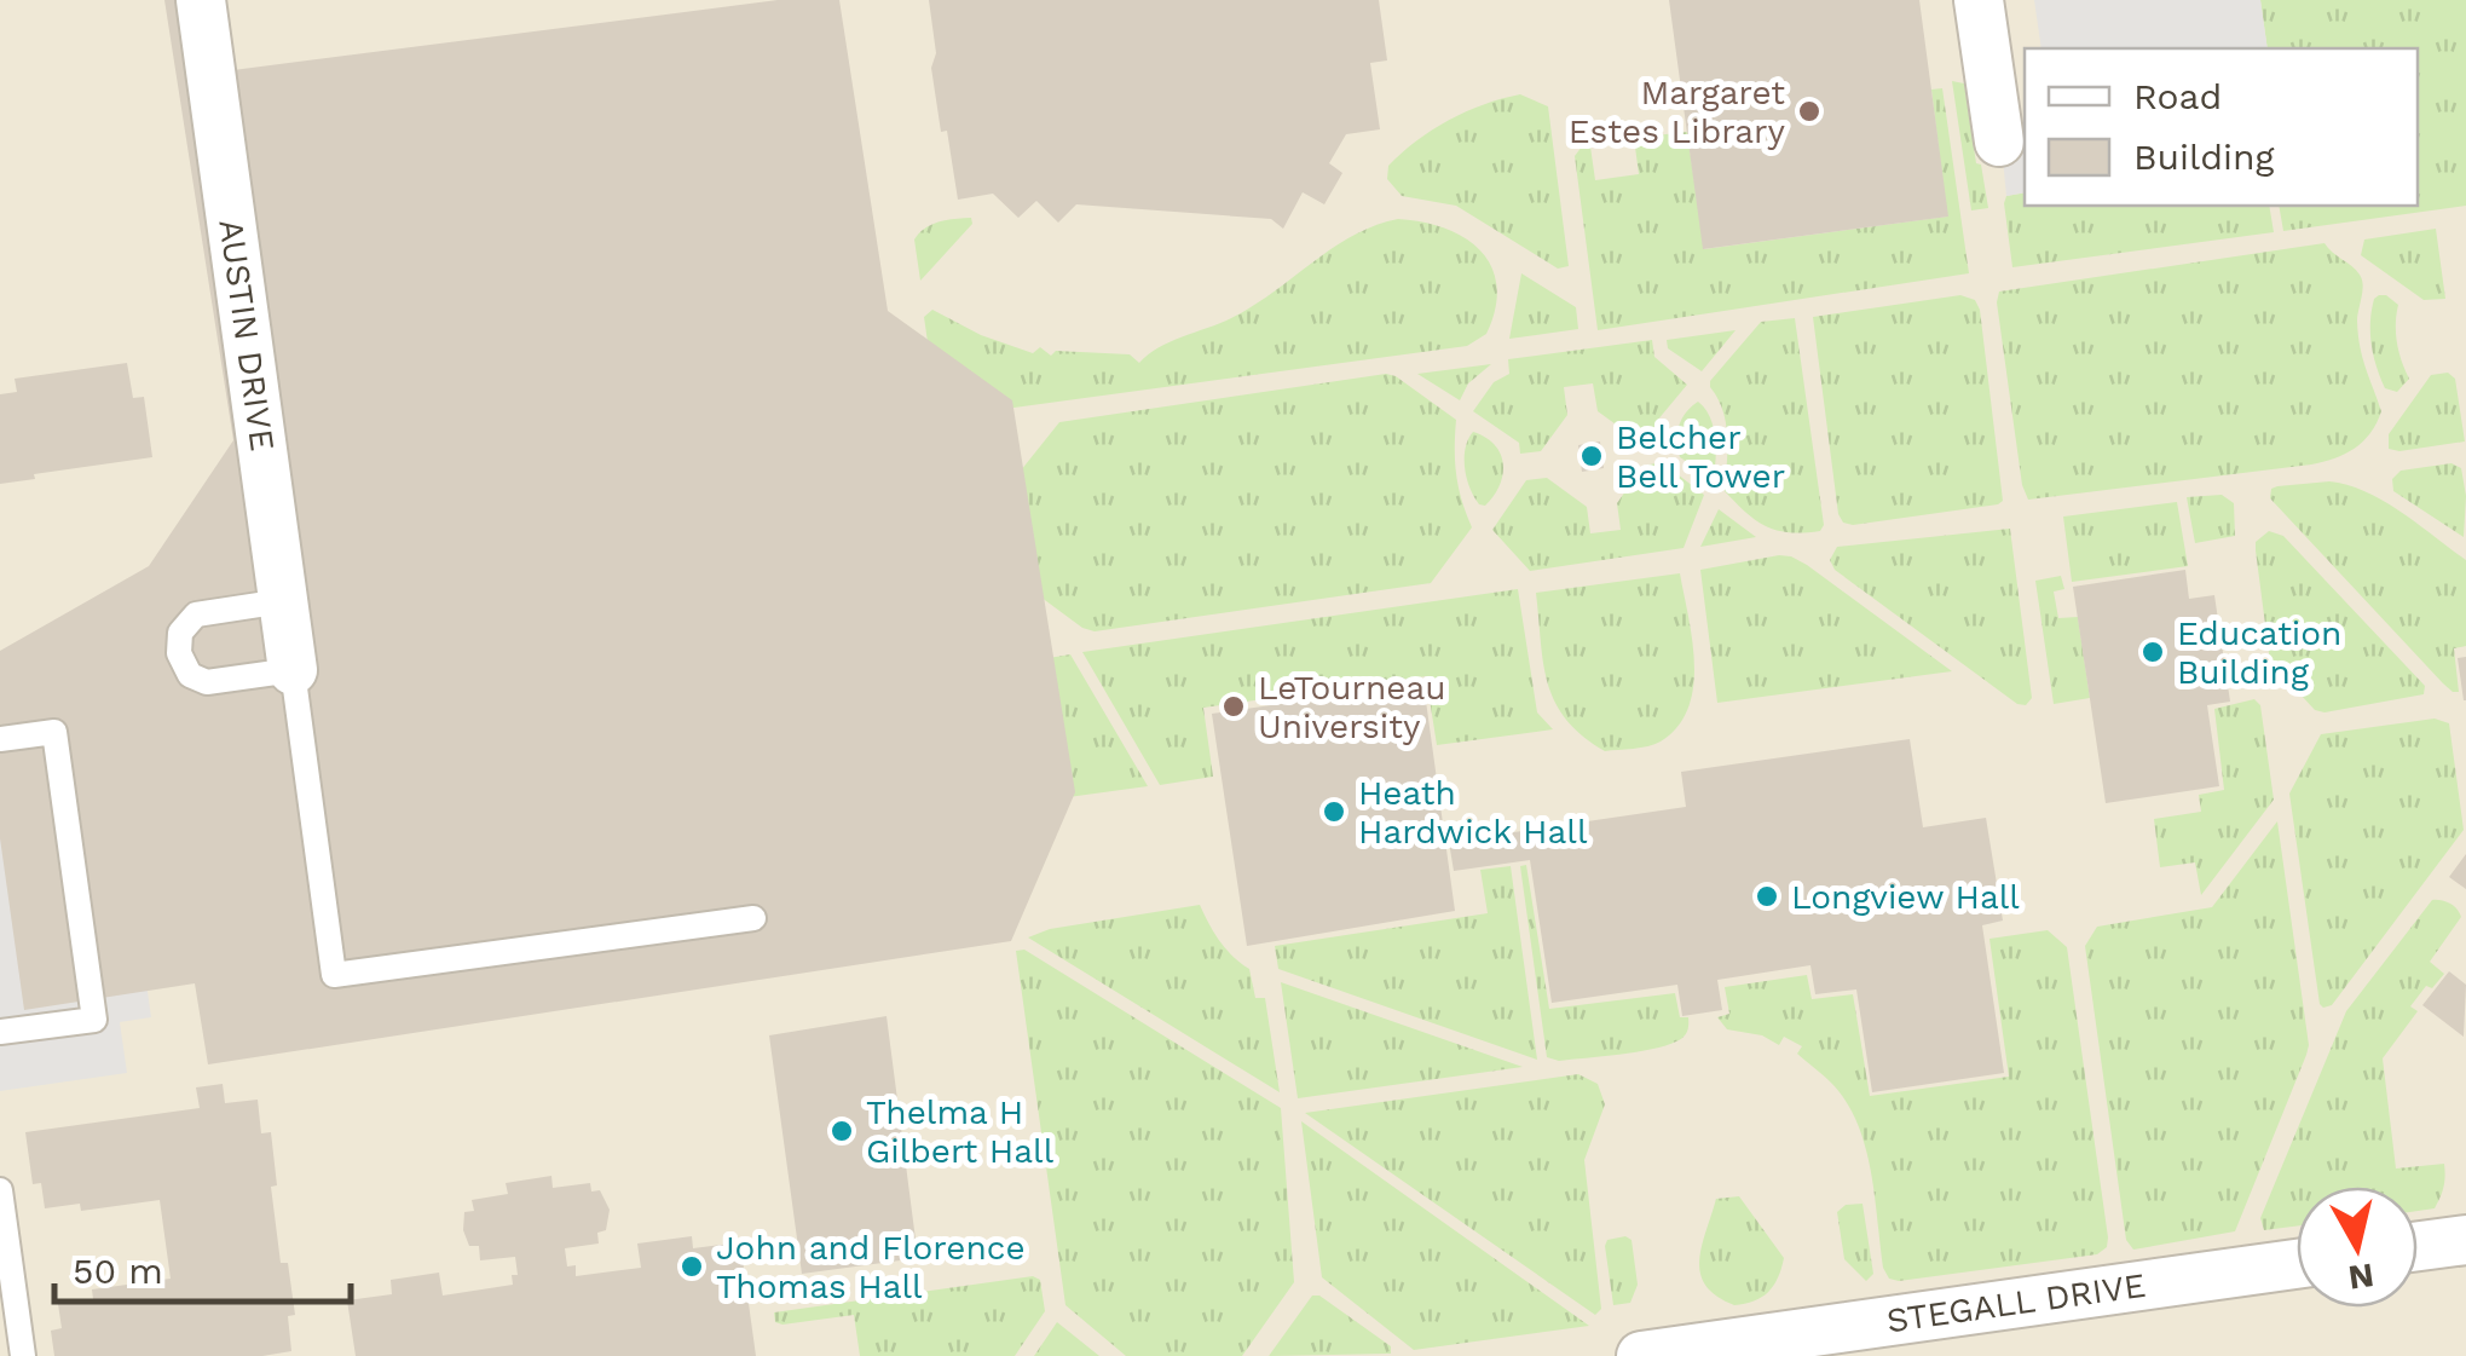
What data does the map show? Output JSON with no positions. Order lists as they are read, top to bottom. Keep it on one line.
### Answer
{"streets":{"street":["AUSTIN DRIVE","STEGALL DRIVE"]},"places":["Margaret Estes Library","Belcher Bell Tower","Education Building","LeTourneau University","Heath Hardwick Hall","Longview Hall","Thelma H Gilbert Hall","John and Florence Thomas Hall"],"legend":["Road","Building"],"scale_bar":"50 m","north":"bottom"}
